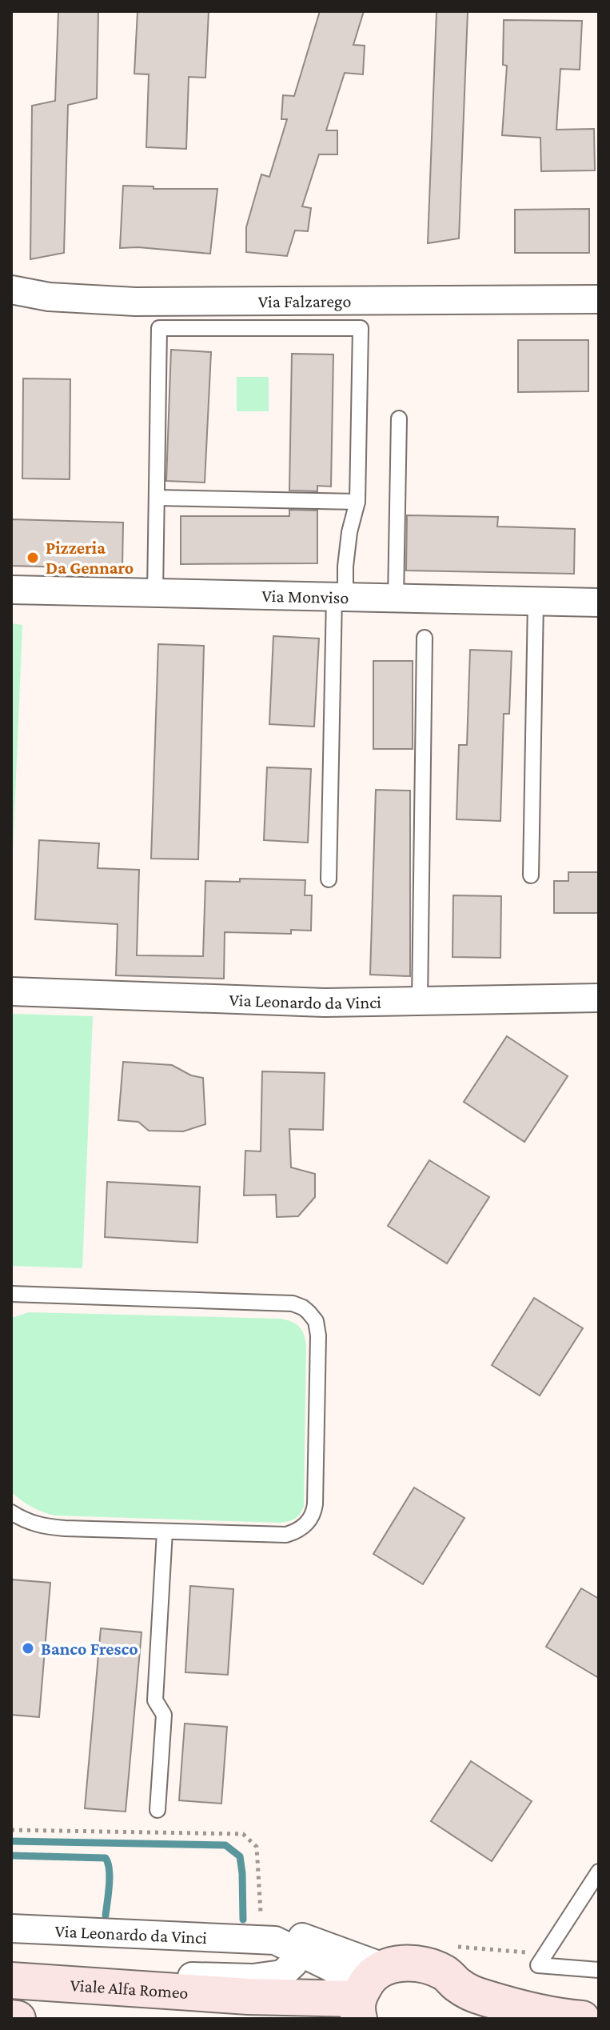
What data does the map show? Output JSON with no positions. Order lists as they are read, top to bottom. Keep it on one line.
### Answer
{"streets":{"main road":["Viale Alfa Romeo"],"street":["Via Falzarego","Via Monviso","Via Leonardo da Vinci"]},"crossings":[["Via Leonardo da Vinci","Viale Alfa Romeo"]],"places":["Pizzeria Da Gennaro","Banco Fresco"]}
